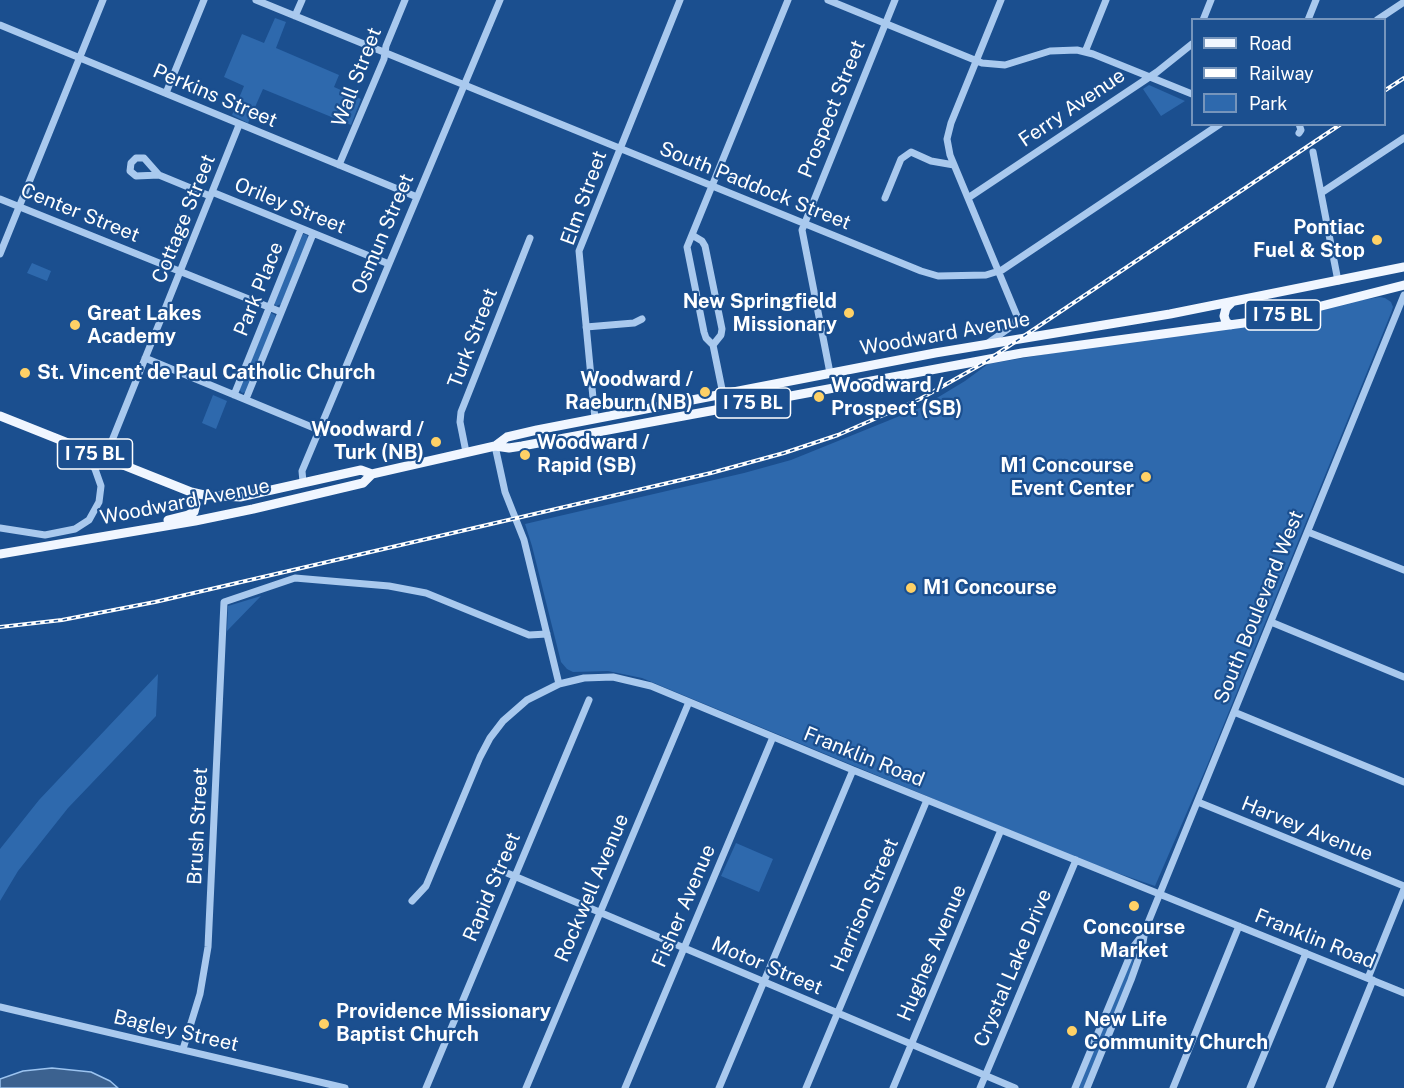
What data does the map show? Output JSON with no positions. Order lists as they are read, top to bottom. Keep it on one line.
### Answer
{"streets":{"main road":["I 75 BL","Woodward Avenue"],"street":["Wall Street","Perkins Street","Ferry Avenue","Prospect Street","South Paddock Street","Elm Street","Oriley Street","Center Street","Cottage Street","Osmun Street","Park Place","Turk Street","South Boulevard West","Franklin Road","Brush Street","Harvey Avenue","Rapid Street","Rockwell Avenue","Harrison Street","Fisher Avenue","Hughes Avenue","Motor Street","Crystal Lake Drive","Bagley Street"]},"crossings":[["Wall Street","Perkins Street"],["Wall Street","South Paddock Street"],["Perkins Street","Cottage Street"],["Perkins Street","Osmun Street"],["Prospect Street","South Paddock Street"],["Prospect Street","Woodward Avenue"],["South Paddock Street","Elm Street"],["South Paddock Street","Osmun Street"],["Elm Street","Woodward Avenue"],["Oriley Street","Cottage Street"],["Oriley Street","Osmun Street"],["Oriley Street","Park Place"],["Center Street","Cottage Street"],["Center Street","Park Place"],["Cottage Street","Woodward Avenue"],["Osmun Street","Woodward Avenue"],["Woodward Avenue","Turk Street"],["South Boulevard West","Franklin Road"],["South Boulevard West","Harvey Avenue"],["Franklin Road","Rockwell Avenue"],["Franklin Road","Harrison Street"],["Franklin Road","Fisher Avenue"],["Franklin Road","Hughes Avenue"],["Franklin Road","Crystal Lake Drive"],["Brush Street","Bagley Street"],["Rapid Street","Motor Street"],["Rockwell Avenue","Motor Street"],["Harrison Street","Motor Street"],["Fisher Avenue","Motor Street"],["Hughes Avenue","Motor Street"],["Motor Street","Crystal Lake Drive"]],"places":["Pontiac Fuel & Stop","New Springfield Missionary","Great Lakes Academy","St. Vincent de Paul Catholic Church","Woodward / Raeburn (NB)","Woodward / Prospect (SB)","Woodward / Turk (NB)","Woodward / Rapid (SB)","M1 Concourse Event Center","M1 Concourse","Concourse Market","Providence Missionary Baptist Church","New Life Community Church"],"legend":["Road","Railway","Park"]}
